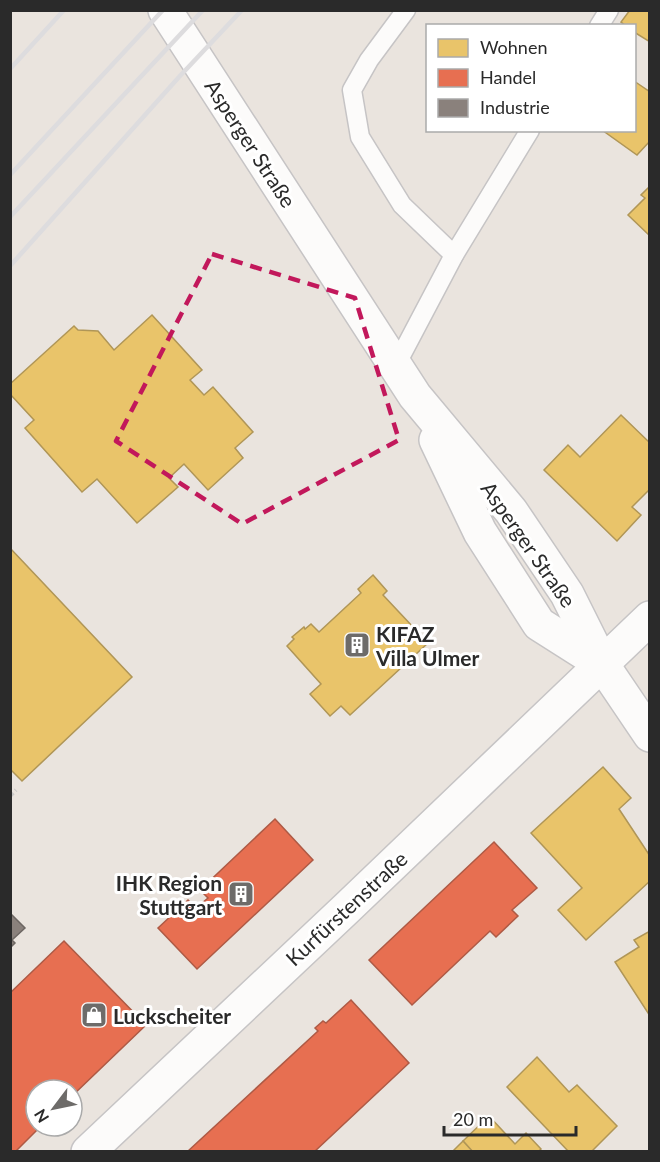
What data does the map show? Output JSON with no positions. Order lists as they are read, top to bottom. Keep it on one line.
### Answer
{"streets":{"street":["Asperger Straße","Kurfürstenstraße"]},"crossings":[["Asperger Straße","Kurfürstenstraße"]],"places":{"building":["KIFAZ Villa Ulmer","IHK Region Stuttgart"],"shop":["Luckscheiter"]},"legend":["Wohnen","Handel","Industrie"],"scale_bar":"20 m","north":"bottom left"}
